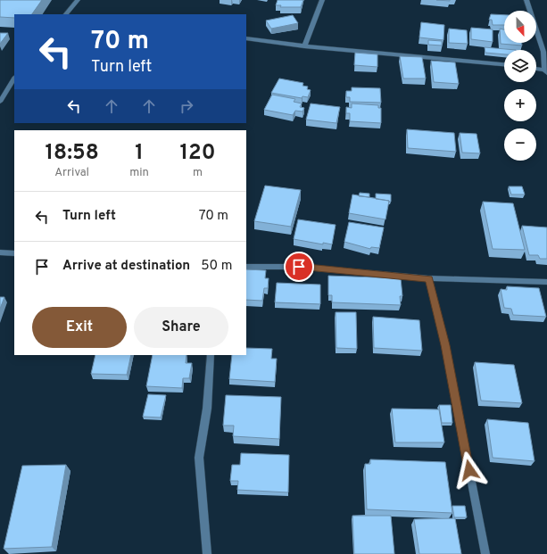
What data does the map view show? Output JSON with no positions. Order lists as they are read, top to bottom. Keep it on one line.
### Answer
{"north":"bottom","page":{"map_buttons":["+","−"],"turn":["70 m","Turn left"],"eta":["18:58","Arrival","1","min","120","m"],"list":[{"name":"Turn left","value":"70 m"},{"name":"Arrive at destination","value":"50 m"}],"buttons":["Exit","Share"]}}
